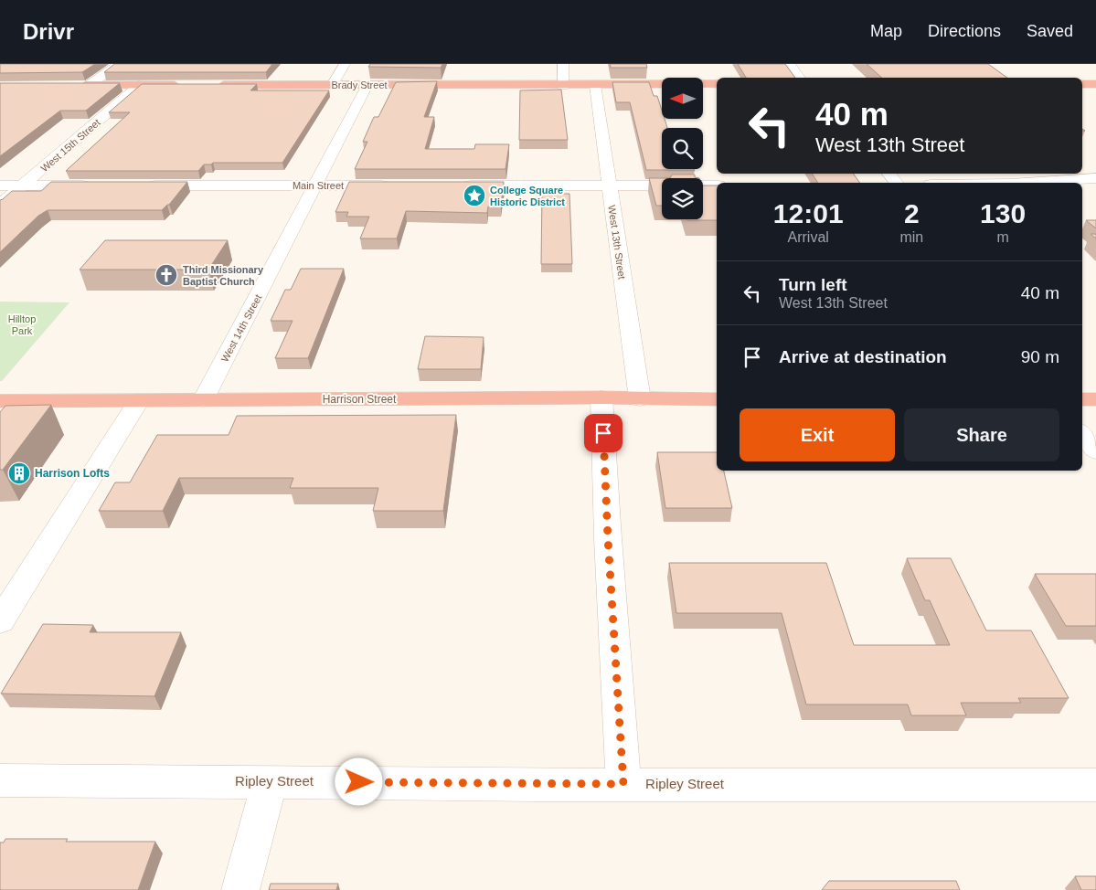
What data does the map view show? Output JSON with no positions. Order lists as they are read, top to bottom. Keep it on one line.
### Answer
{"streets":{"highway":["Brady Street","Harrison Street"],"street":["West 15th Street","Main Street","West 13th Street","West 14th Street","Ripley Street"]},"crossings":[["Brady Street","West 13th Street"],["Brady Street","West 14th Street"],["Main Street","West 14th Street"],["West 13th Street","Harrison Street"],["West 14th Street","Harrison Street"]],"parks":["Hilltop Park"],"places":{"place":["College Square Historic District"],"church":["Third Missionary Baptist Church"],"building":["Harrison Lofts"]},"north":"left","page":{"header":"Drivr","nav":["Map","Directions","Saved"],"turn":["40 m","West 13th Street"],"eta":["12:01","Arrival","2","min","130","m"],"list":[{"name":"Turn left","note":"West 13th Street","value":"40 m"},{"name":"Arrive at destination","value":"90 m"}],"buttons":["Exit","Share"]}}
